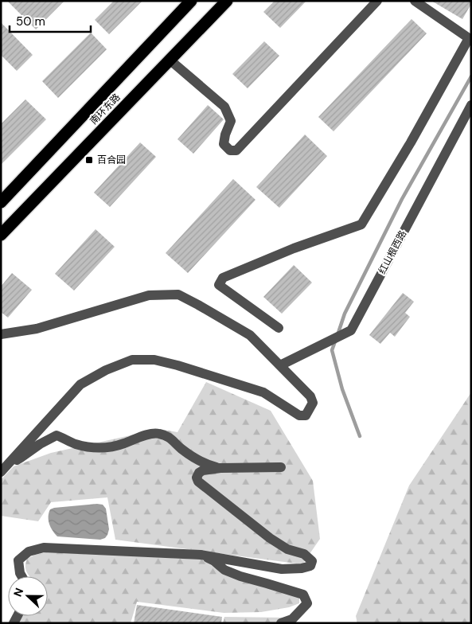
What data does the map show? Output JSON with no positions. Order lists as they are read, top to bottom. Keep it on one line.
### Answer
{"streets":{"highway":["南环东路"],"street":["红山根西路"]},"places":{"transit":["百合园"]},"scale_bar":"50 m","north":"left"}
